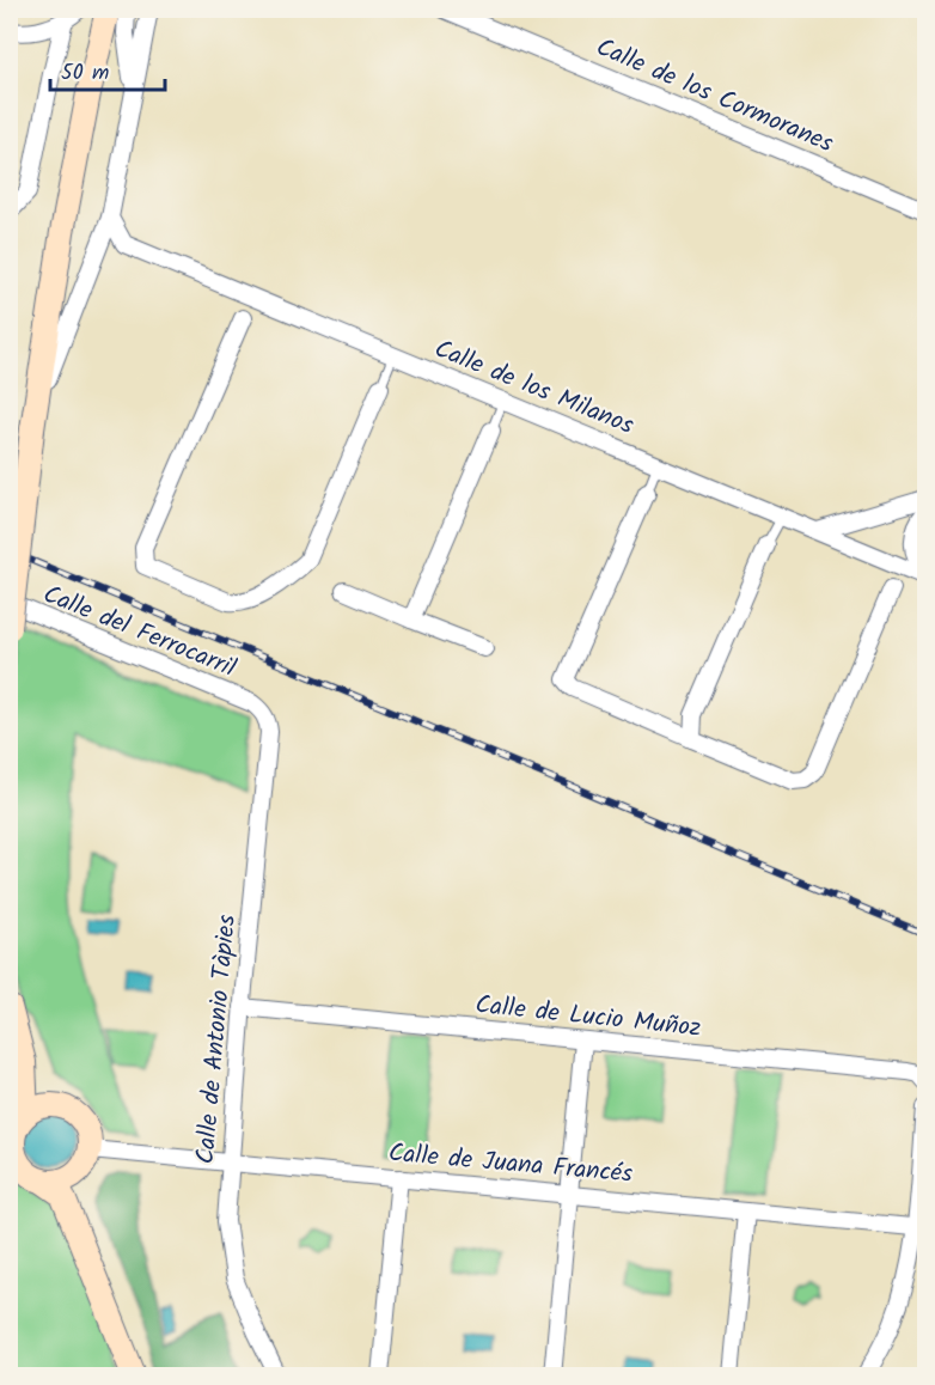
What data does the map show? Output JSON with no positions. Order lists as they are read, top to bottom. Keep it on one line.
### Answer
{"streets":{"street":["Calle de los Cormoranes","Calle de los Milanos","Calle del Ferrocarril","Calle de Lucio Muñoz","Calle de Antonio Tàpies","Calle de Juana Francés"]},"crossings":[["Calle del Ferrocarril","Calle de Antonio Tàpies"],["Calle de Lucio Muñoz","Calle de Antonio Tàpies"],["Calle de Antonio Tàpies","Calle de Juana Francés"]],"scale_bar":"50 m"}
